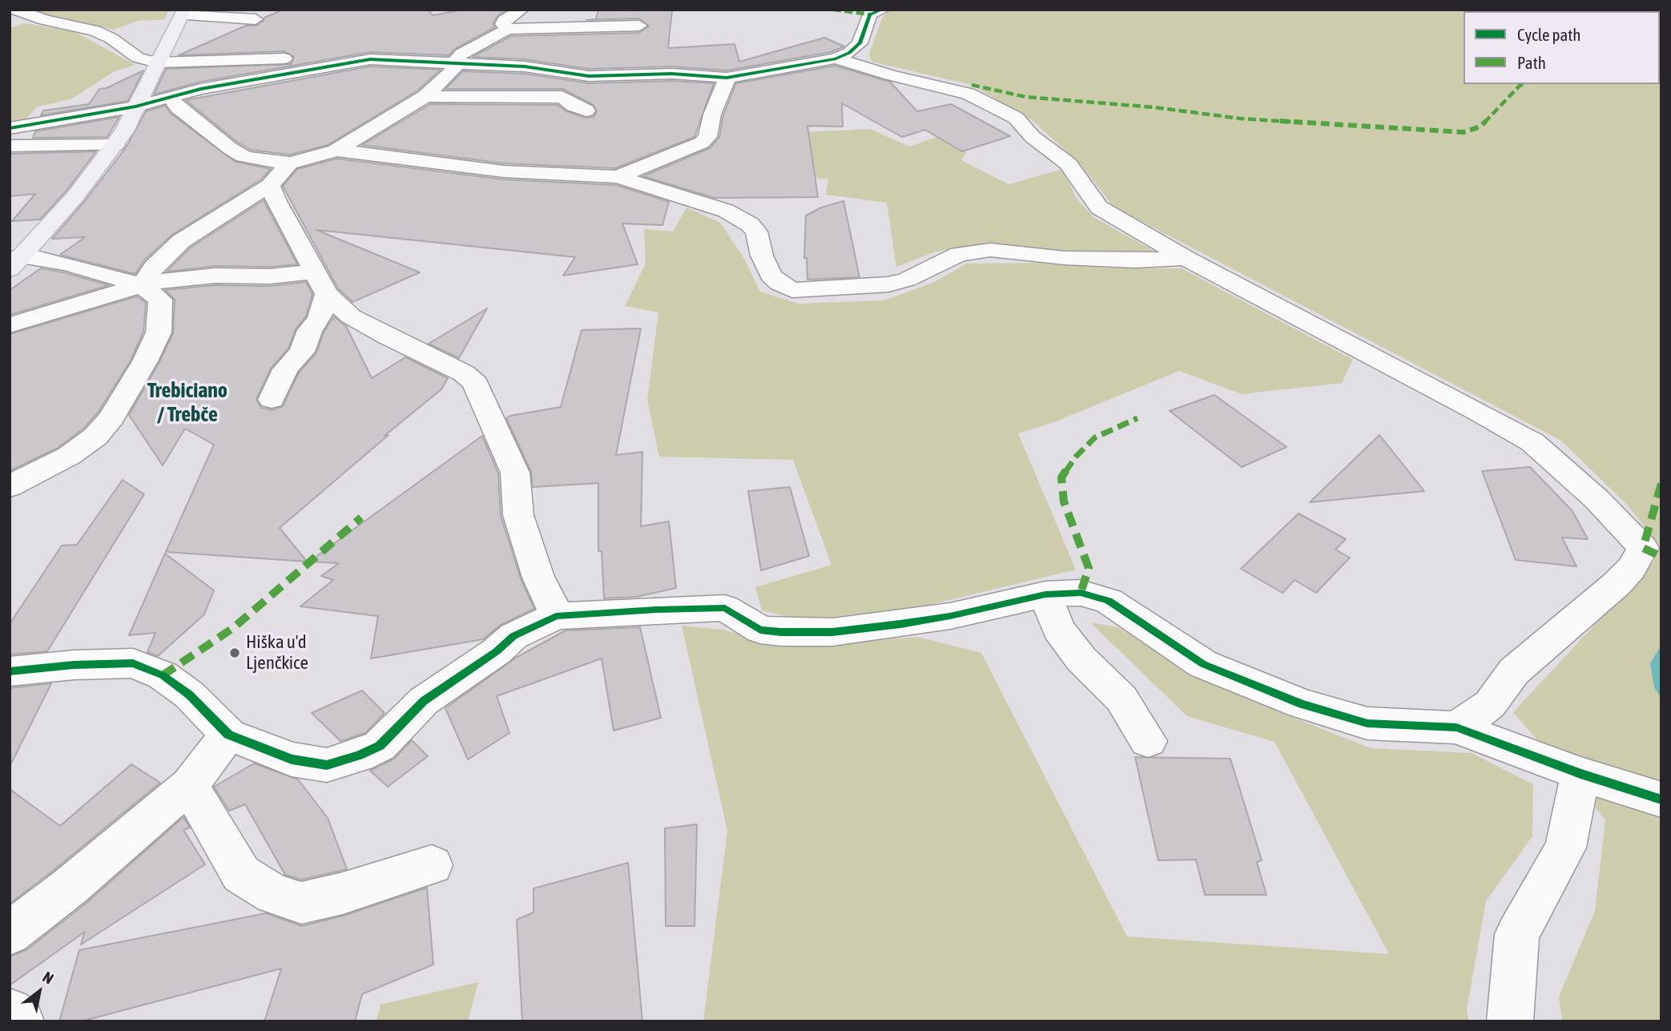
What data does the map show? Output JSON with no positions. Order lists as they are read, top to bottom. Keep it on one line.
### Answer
{"districts":["Trebiciano / Trebče"],"places":["Hiška u'd Ljenčkice"],"legend":["Cycle path","Path"],"north":"top right"}
